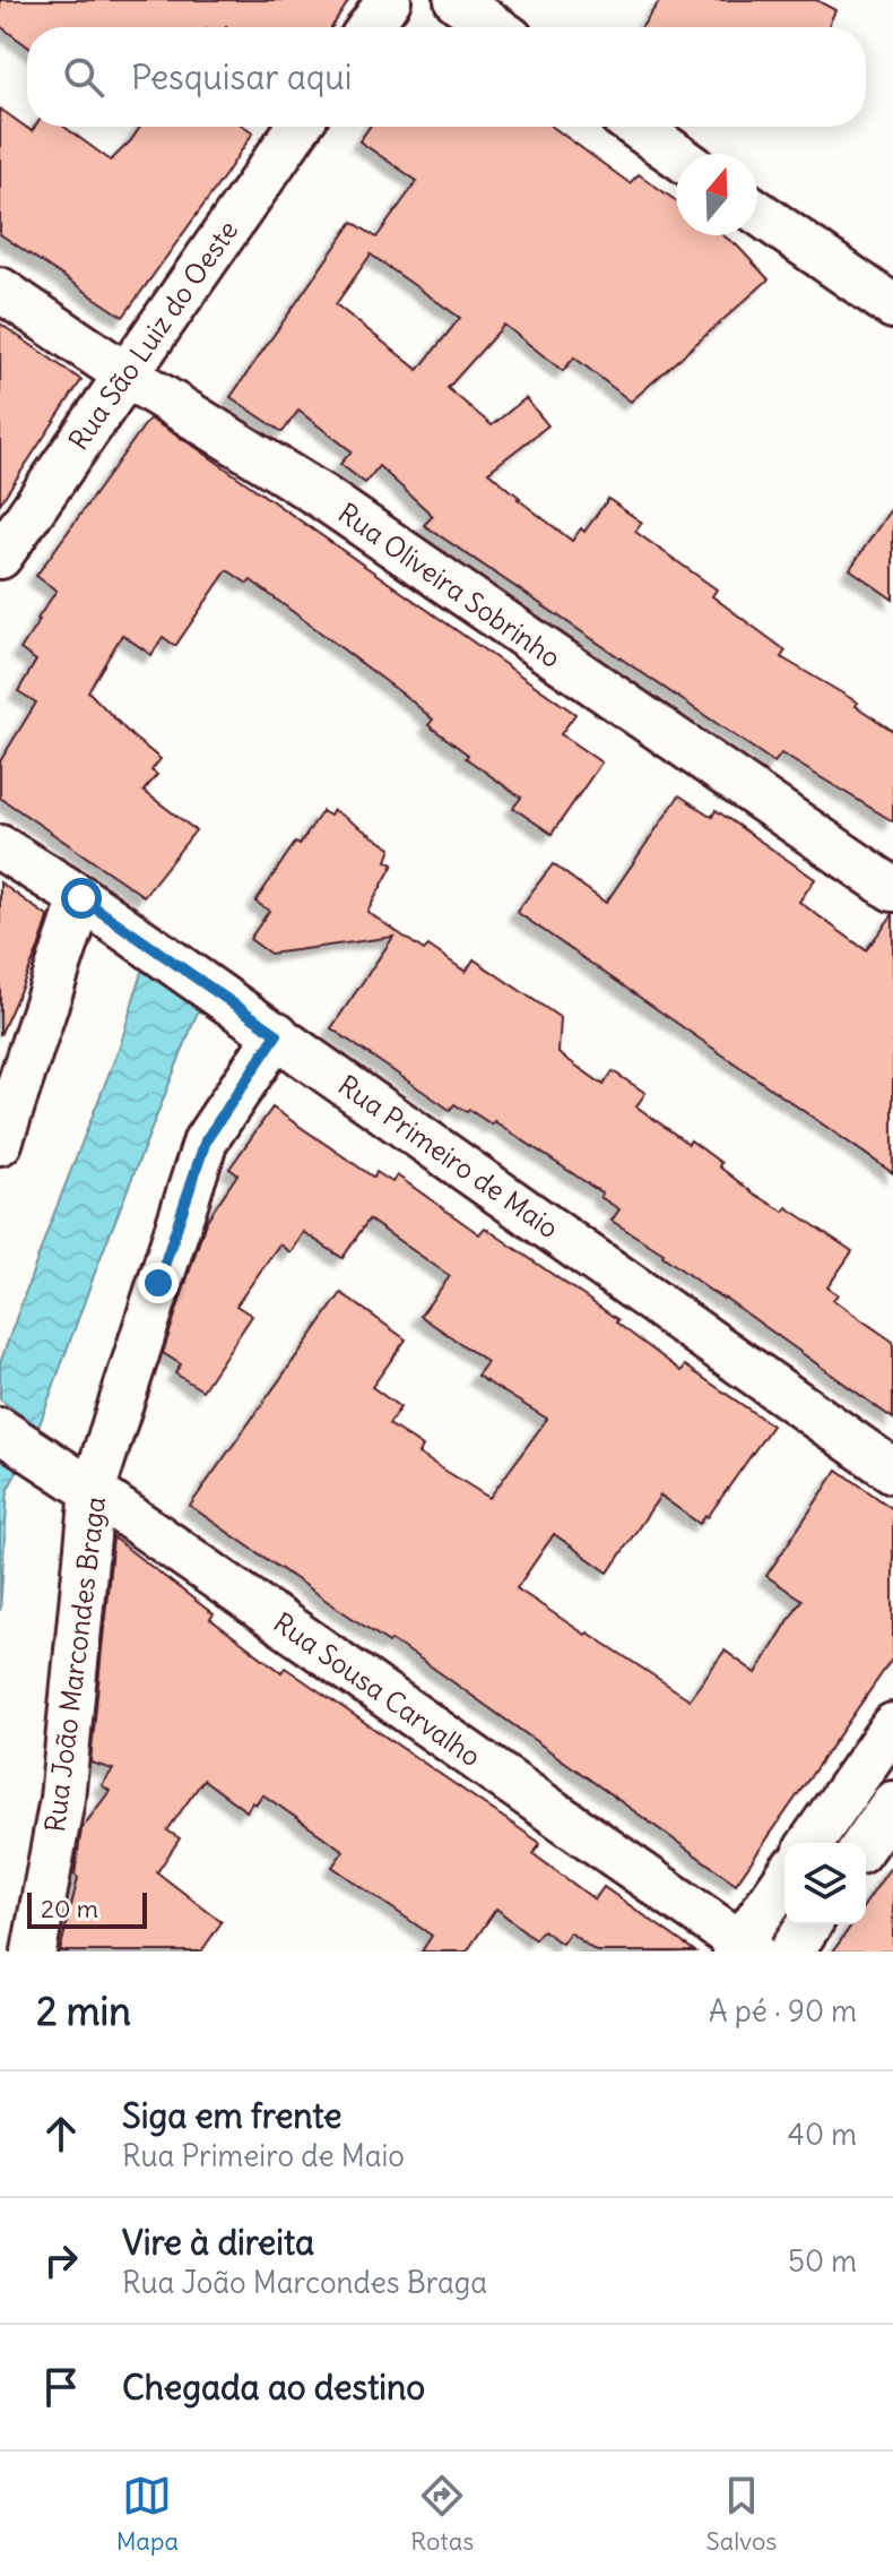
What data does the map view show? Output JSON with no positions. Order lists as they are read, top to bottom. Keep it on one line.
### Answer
{"streets":{"street":["Rua São Luiz do Oeste","Rua Oliveira Sobrinho","Rua Primeiro de Maio","Rua João Marcondes Braga","Rua Sousa Carvalho"]},"crossings":[["Rua São Luiz do Oeste","Rua Oliveira Sobrinho"],["Rua Primeiro de Maio","Rua João Marcondes Braga"],["Rua João Marcondes Braga","Rua Sousa Carvalho"]],"scale_bar":"20 m","north":"top","page":{"search":"Pesquisar aqui","scale":"20 m","heading":["2 min","A pé · 90 m"],"list":[["Siga em frente","Rua Primeiro de Maio","40 m"],["Vire à direita","Rua João Marcondes Braga","50 m"],"Chegada ao destino"],"nav":["Mapa","Rotas","Salvos"]}}
